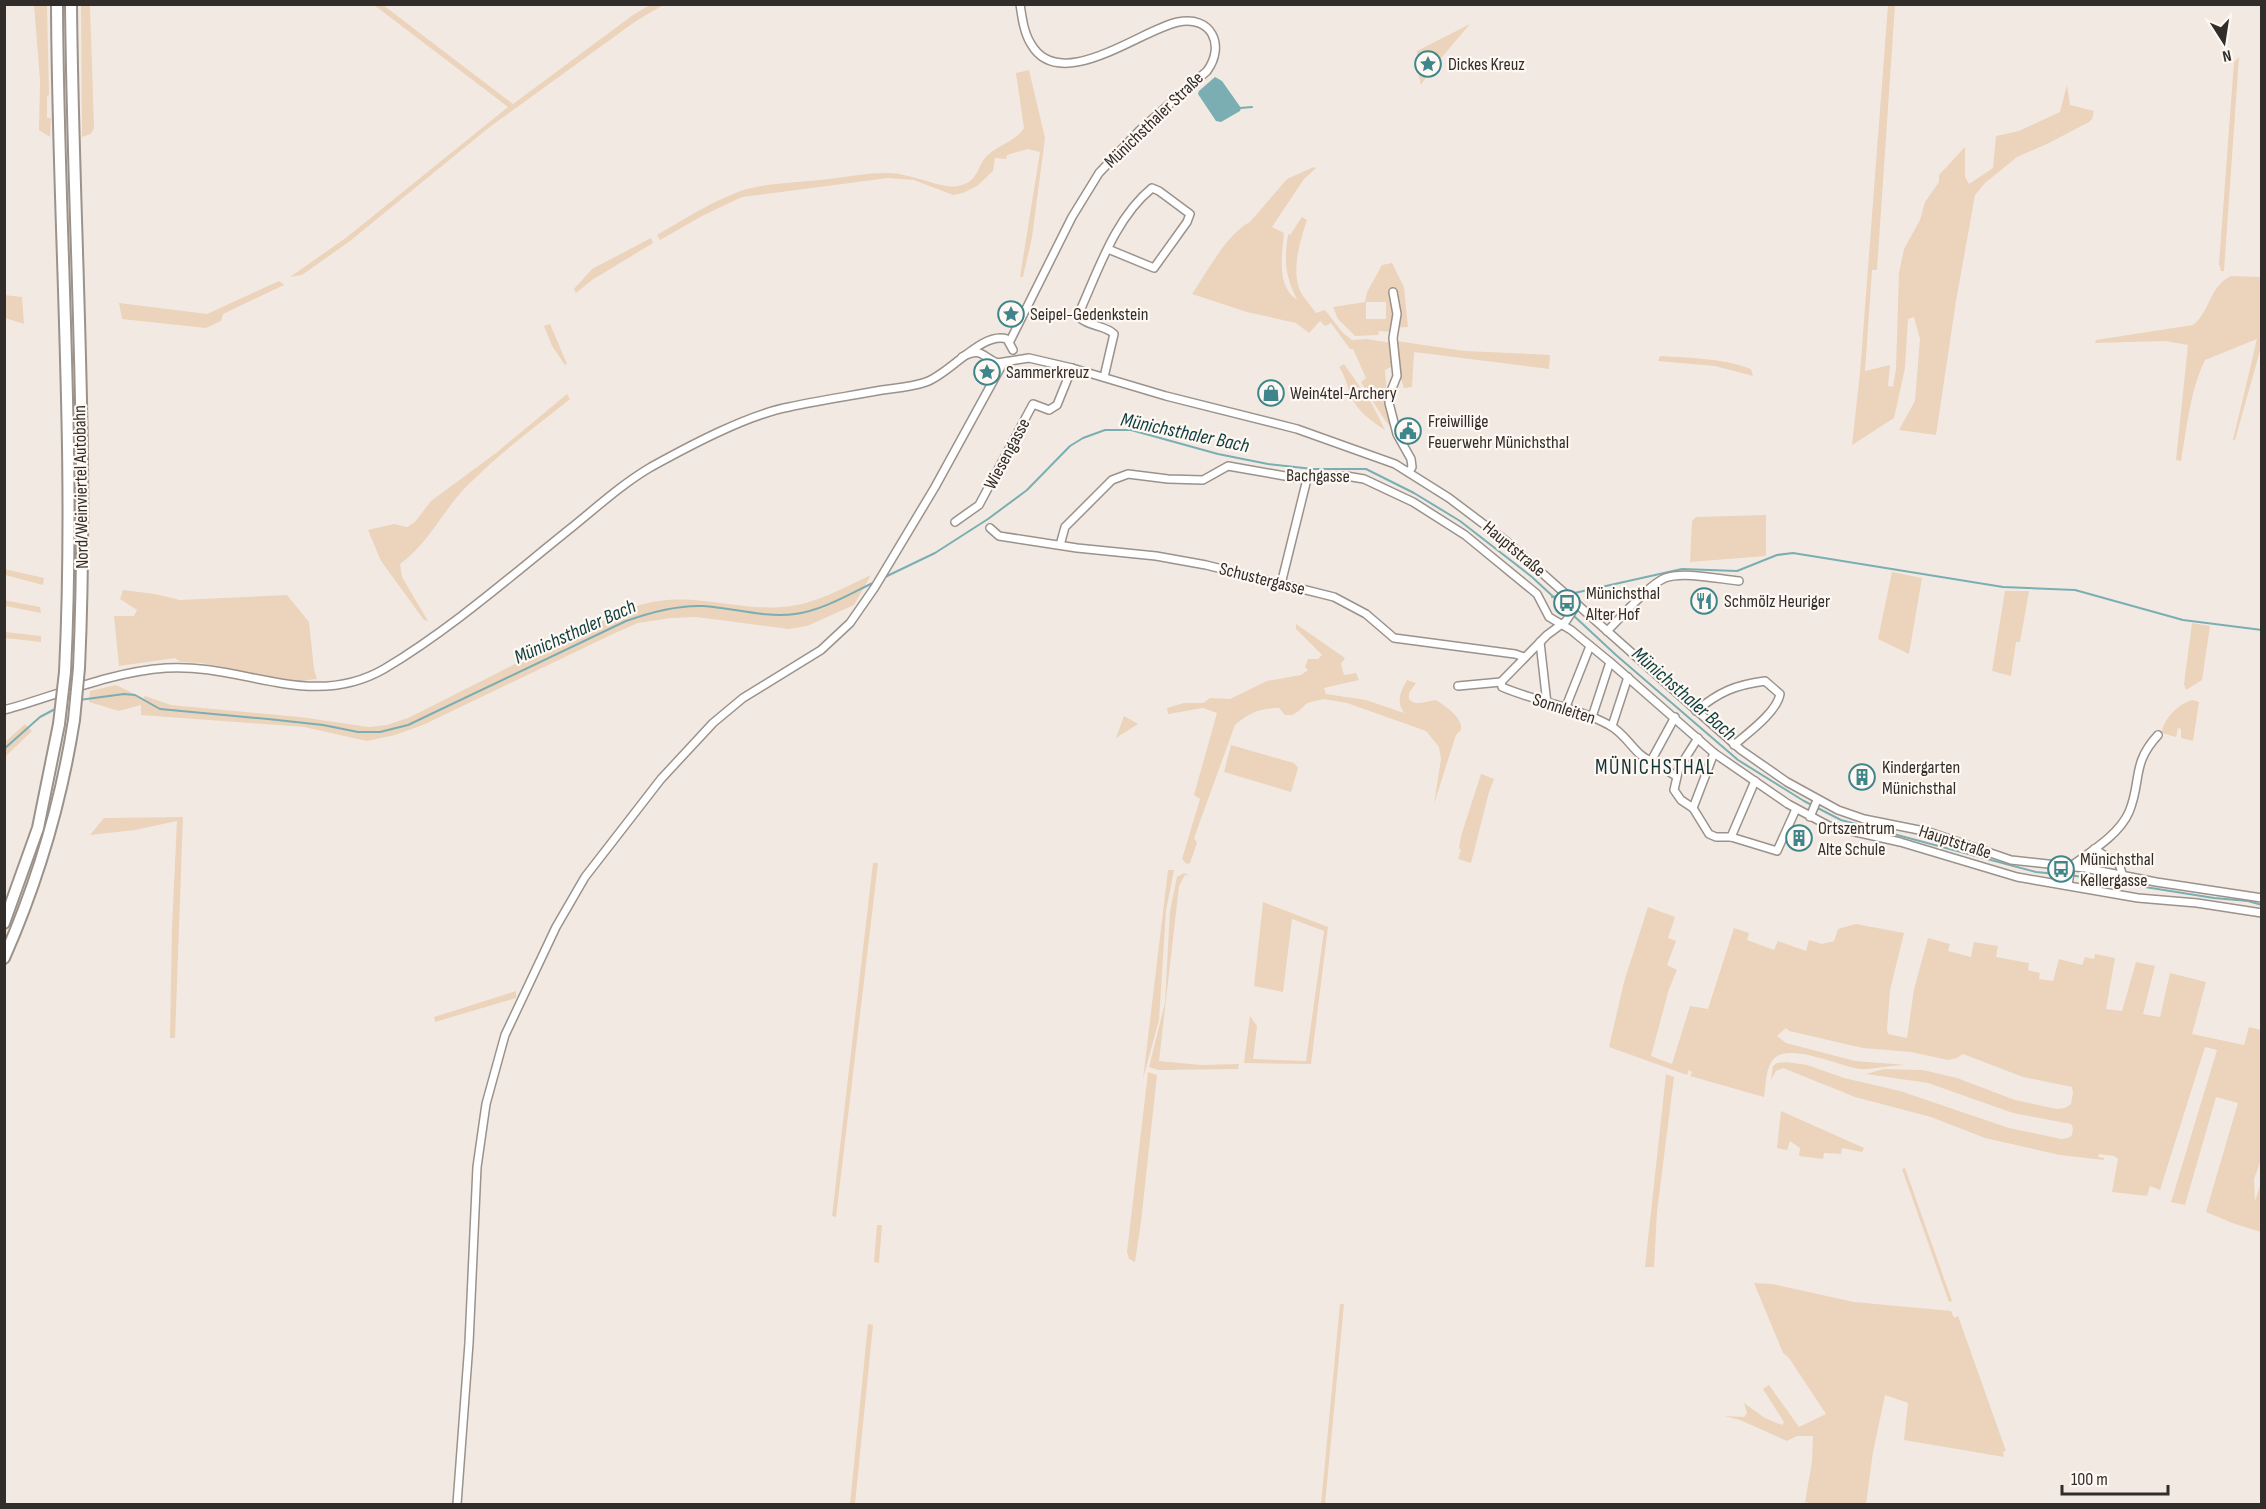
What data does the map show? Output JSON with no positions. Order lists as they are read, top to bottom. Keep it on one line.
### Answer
{"streets":{"highway":["Nord/Weinviertel Autobahn"],"street":["Münichsthaler Straße","Wiesengasse","Bachgasse","Hauptstraße","Schustergasse","Sonnleiten"]},"crossings":[["Münichsthaler Straße","Hauptstraße"],["Wiesengasse","Hauptstraße"],["Bachgasse","Hauptstraße"],["Bachgasse","Schustergasse"]],"districts":["MÜNICHSTHAL"],"water":["Münichsthaler Bach"],"places":{"place":["Dickes Kreuz","Seipel-Gedenkstein","Sammerkreuz"],"shop":["Wein4tel-Archery"],"public building":["Freiwillige Feuerwehr Münichsthal"],"restaurant":["Schmölz Heuriger"],"bus stop":["Münichsthal Alter Hof","Münichsthal Kellergasse"],"building":["Kindergarten Münichsthal","Ortszentrum Alte Schule"]},"scale_bar":"100 m","north":"bottom"}
